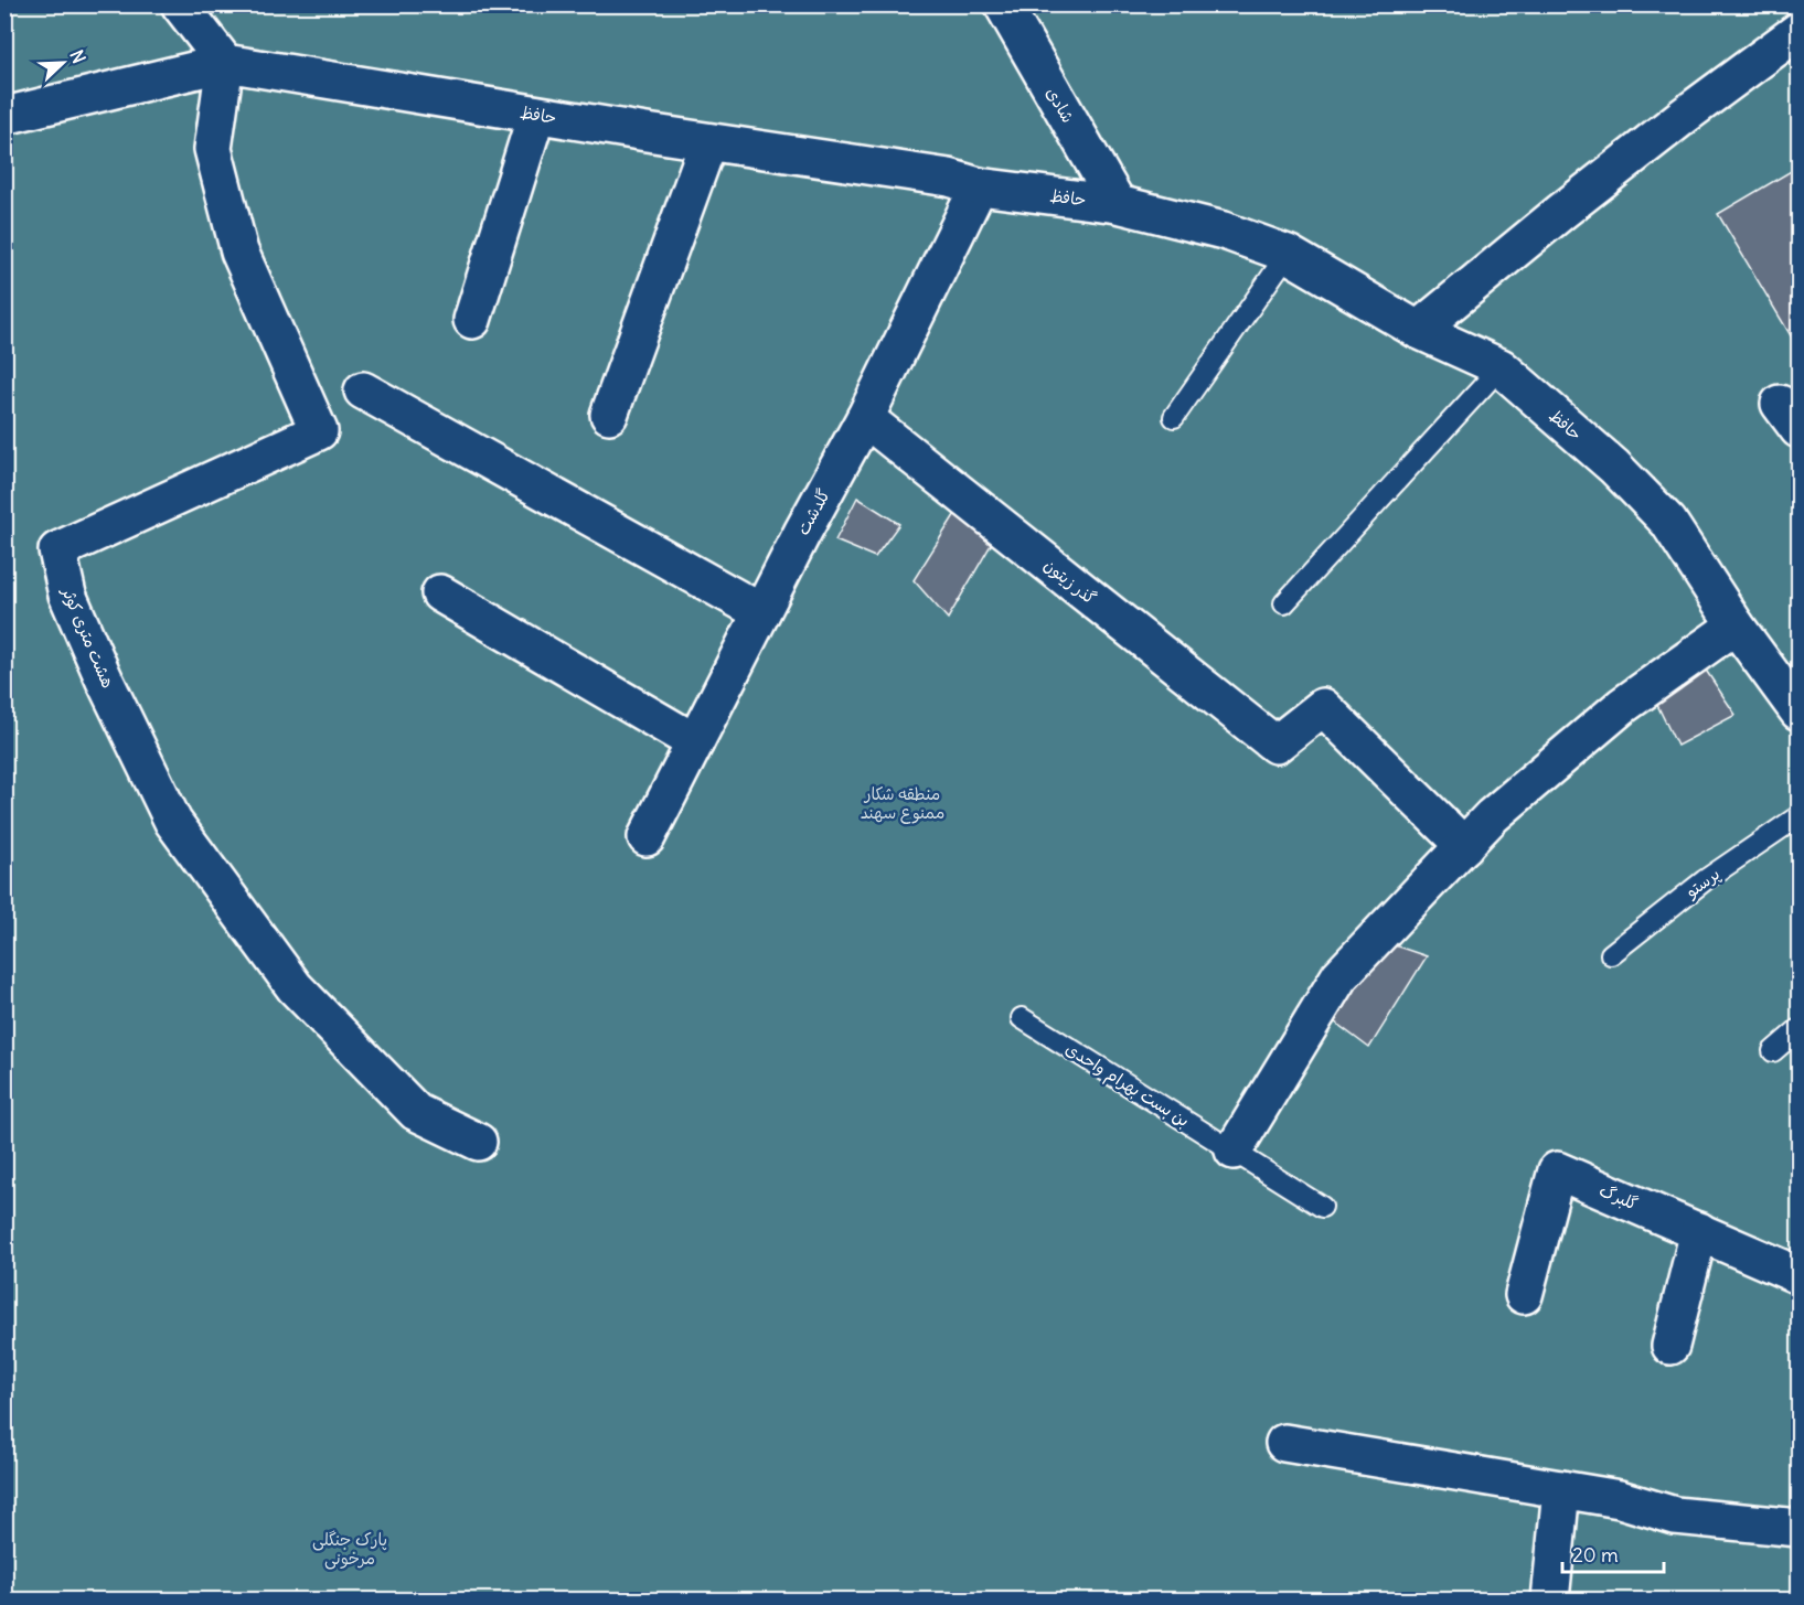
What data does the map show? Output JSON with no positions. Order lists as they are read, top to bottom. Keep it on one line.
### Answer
{"streets":{"street":["شادی","حافظ","گلدشت","گذر زیتون","هشت متری کوثر","گلبرگ"],"lane":["پرستو","بن بست بهرام واحدی"]},"crossings":[["شادی","حافظ"],["حافظ","گلدشت"],["حافظ","هشت متری کوثر"],["گلدشت","گذر زیتون"]],"parks":["منطقه شکار ممنوع سهند","پارک جنگلی مرخونی"],"scale_bar":"20 m","north":"top right"}
